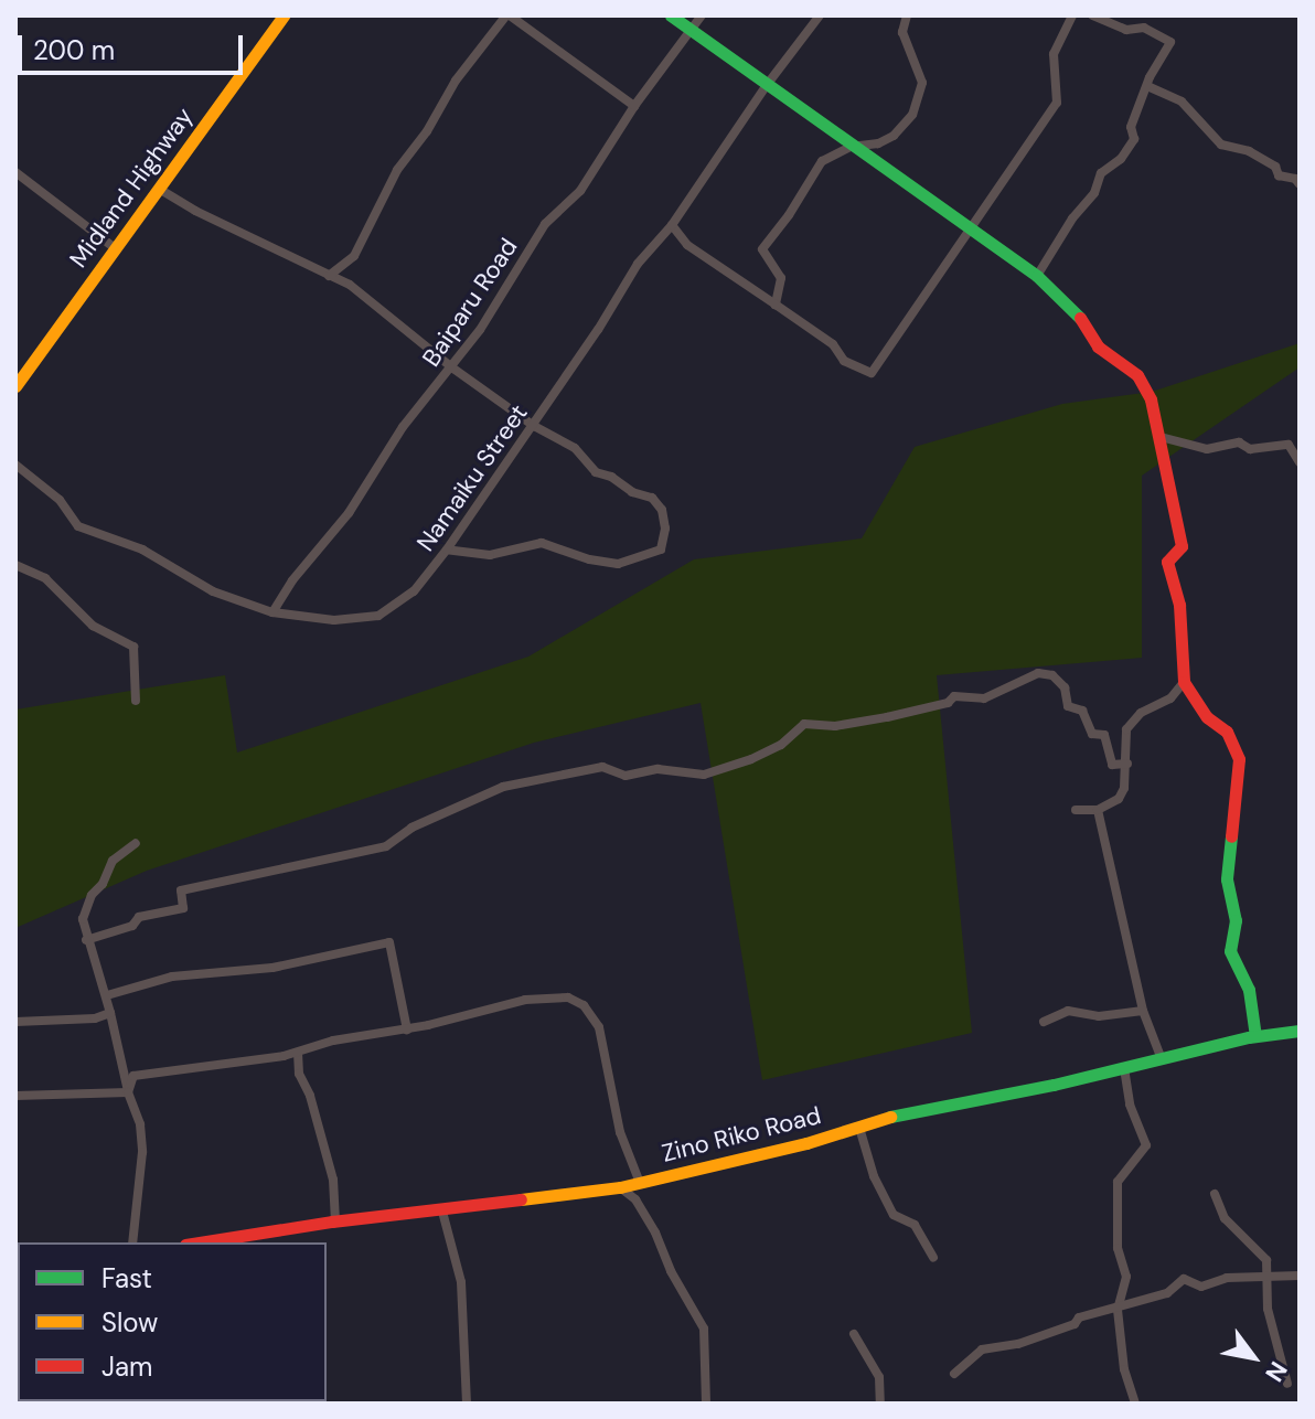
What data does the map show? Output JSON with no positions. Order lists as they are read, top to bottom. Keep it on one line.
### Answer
{"streets":{"street":["Midland Highway","Baiparu Road","Namaiku Street","Zino Riko Road"]},"crossings":[["Baiparu Road","Namaiku Street"]],"legend":["Fast","Slow","Jam"],"scale_bar":"200 m","north":"bottom right"}
